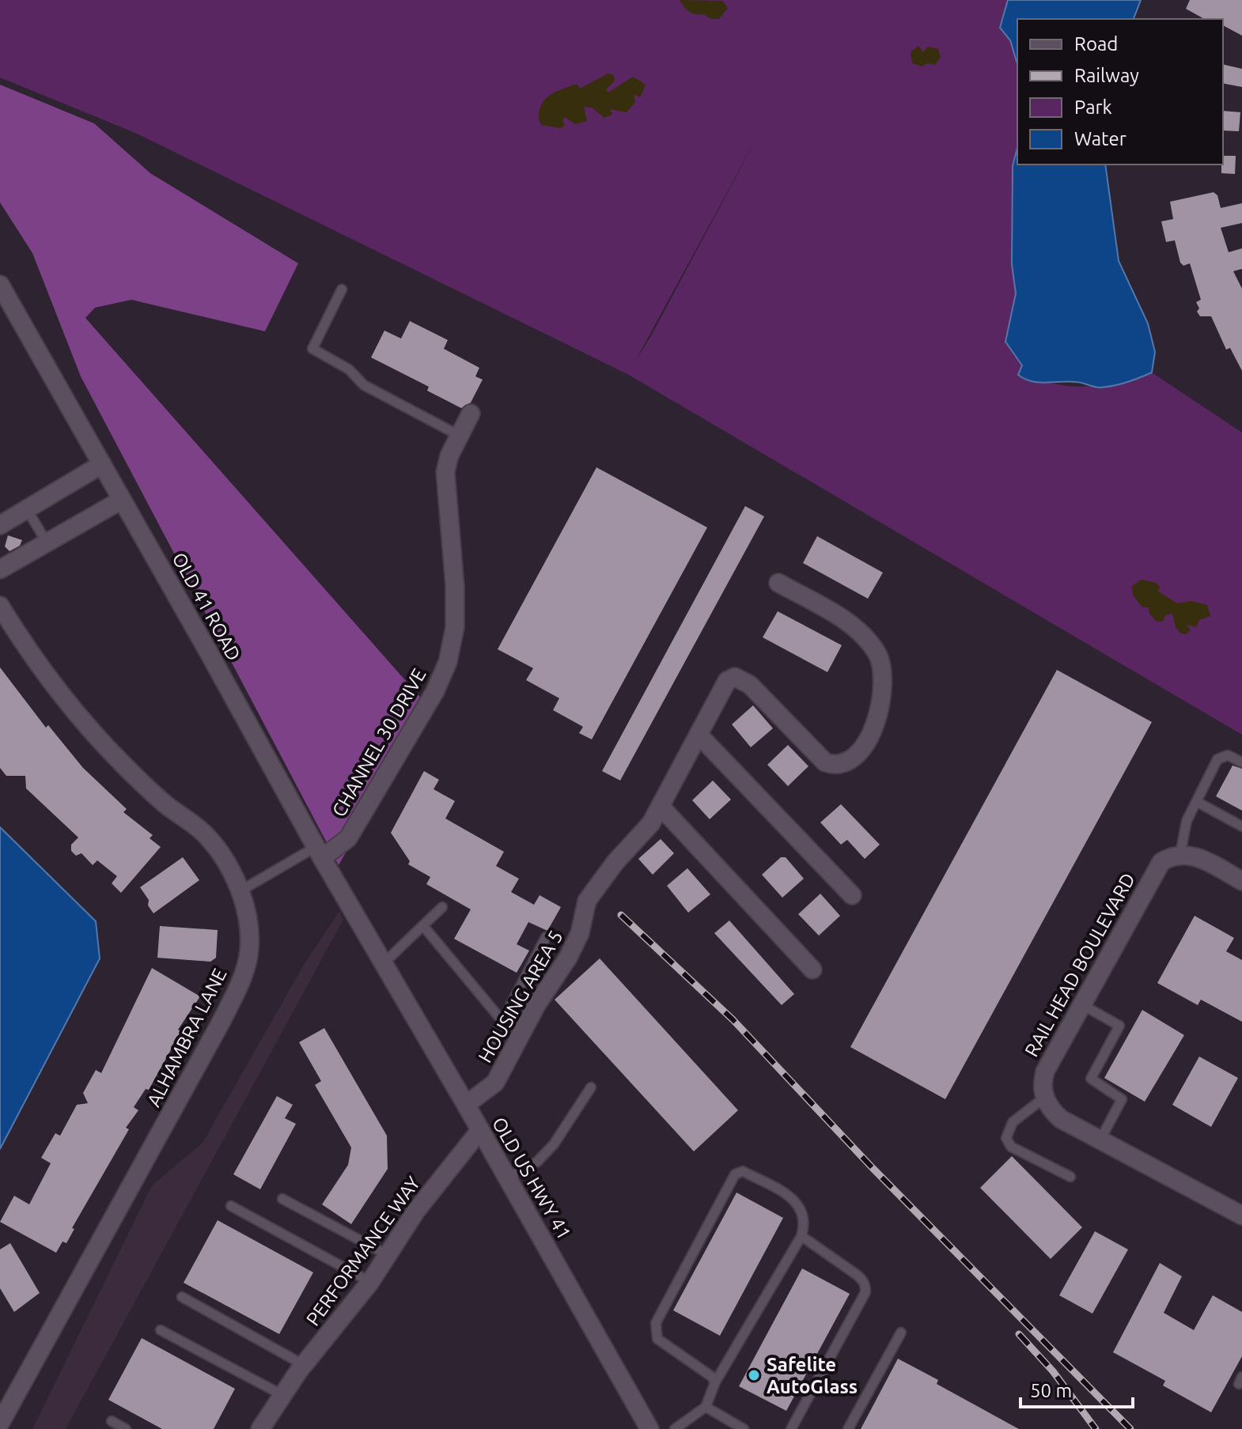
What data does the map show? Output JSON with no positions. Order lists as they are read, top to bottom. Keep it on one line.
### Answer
{"streets":{"street":["OLD 41 ROAD","CHANNEL 30 DRIVE","RAIL HEAD BOULEVARD","HOUSING AREA 5","ALHAMBRA LANE","OLD US HWY 41","PERFORMANCE WAY"]},"crossings":[["OLD 41 ROAD","CHANNEL 30 DRIVE"],["OLD 41 ROAD","OLD US HWY 41"],["HOUSING AREA 5","OLD US HWY 41"],["OLD US HWY 41","PERFORMANCE WAY"]],"places":["Safelite AutoGlass"],"legend":["Road","Railway","Park","Water"],"scale_bar":"50 m"}
